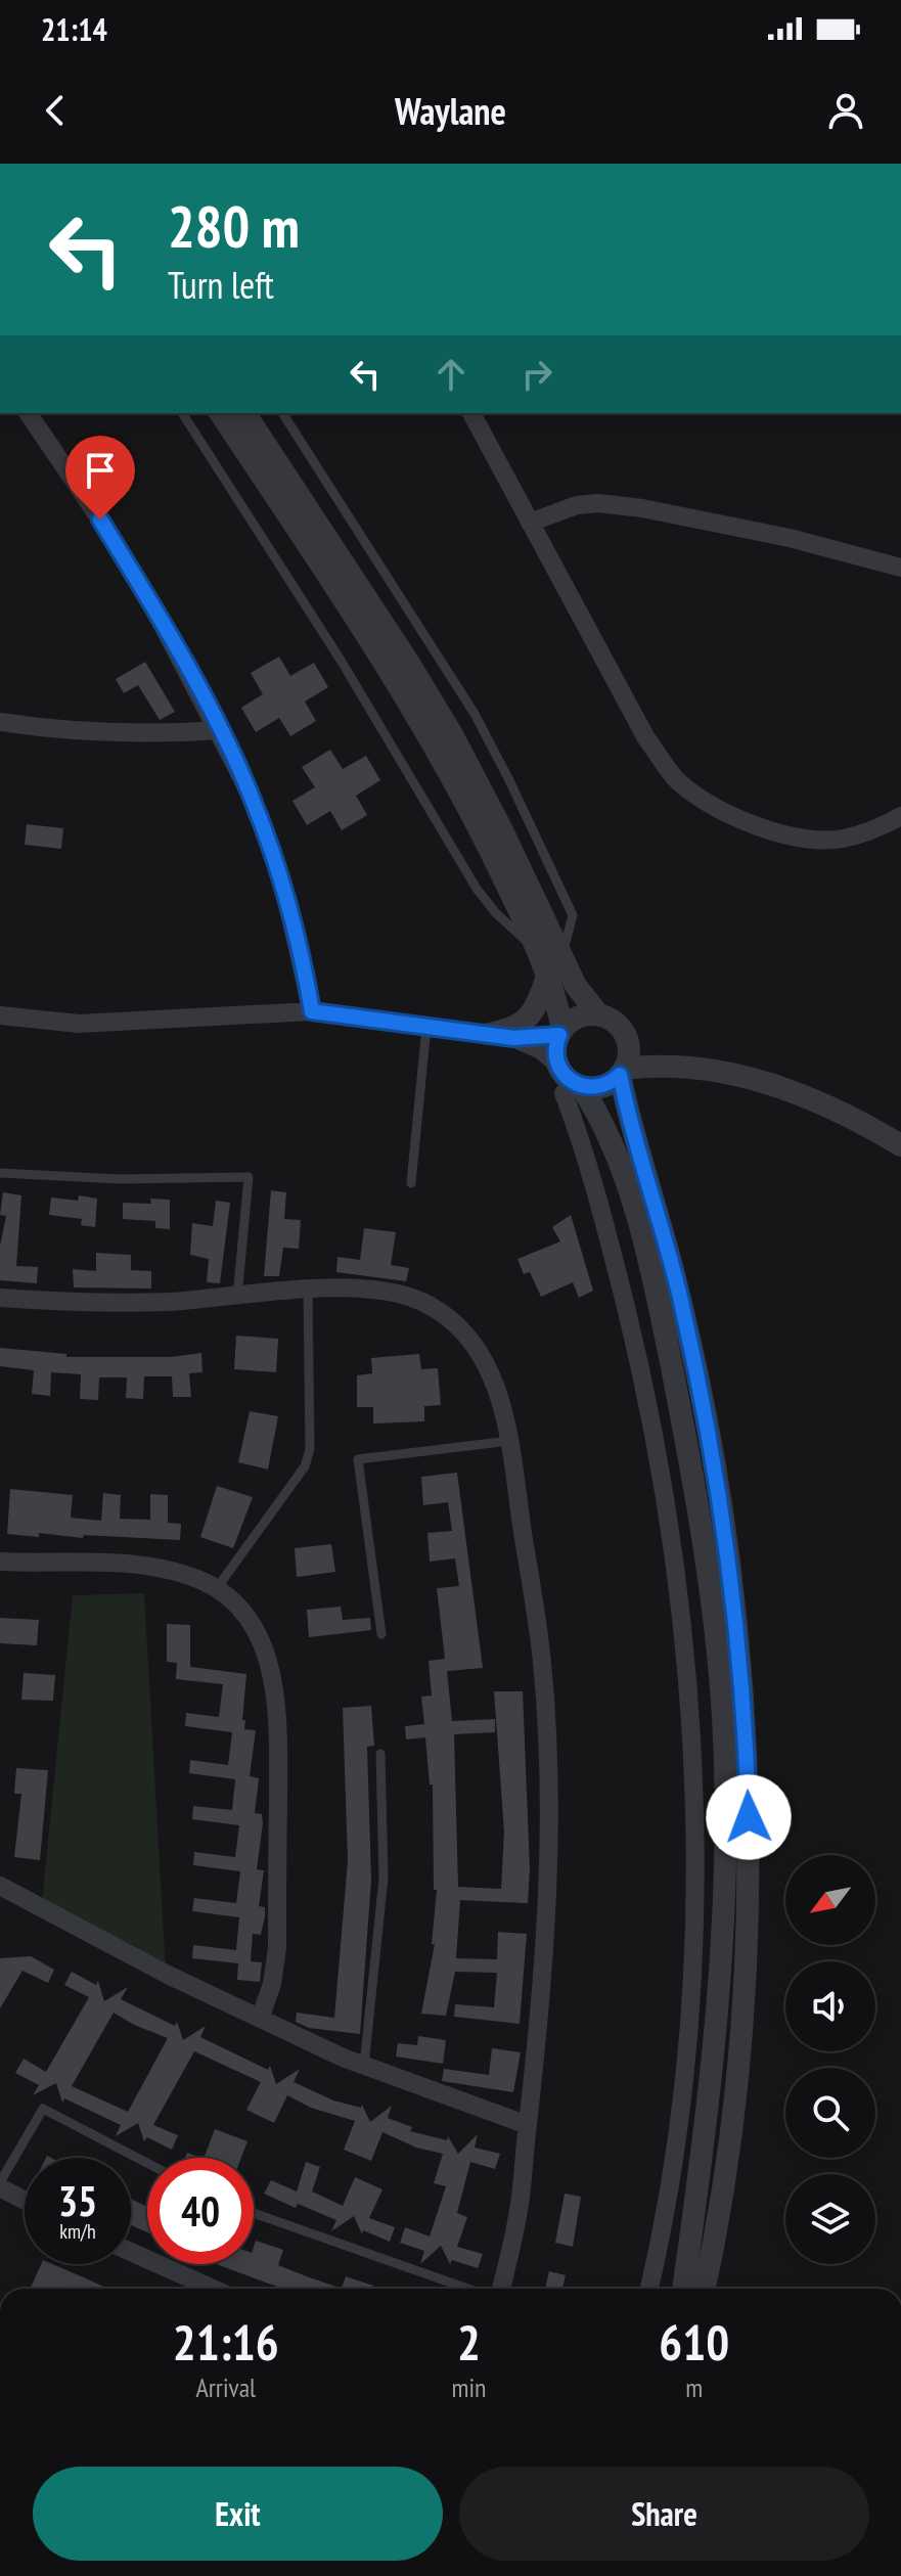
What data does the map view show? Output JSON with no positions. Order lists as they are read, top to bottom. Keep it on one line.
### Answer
{"north":"bottom left","page":{"status":"21:14","header":"Waylane","turn":["280 m","Turn left"],"speed":"35 km/h","limit":"40","eta":["21:16","Arrival","2","min","610","m"],"buttons":["Exit","Share"]}}
